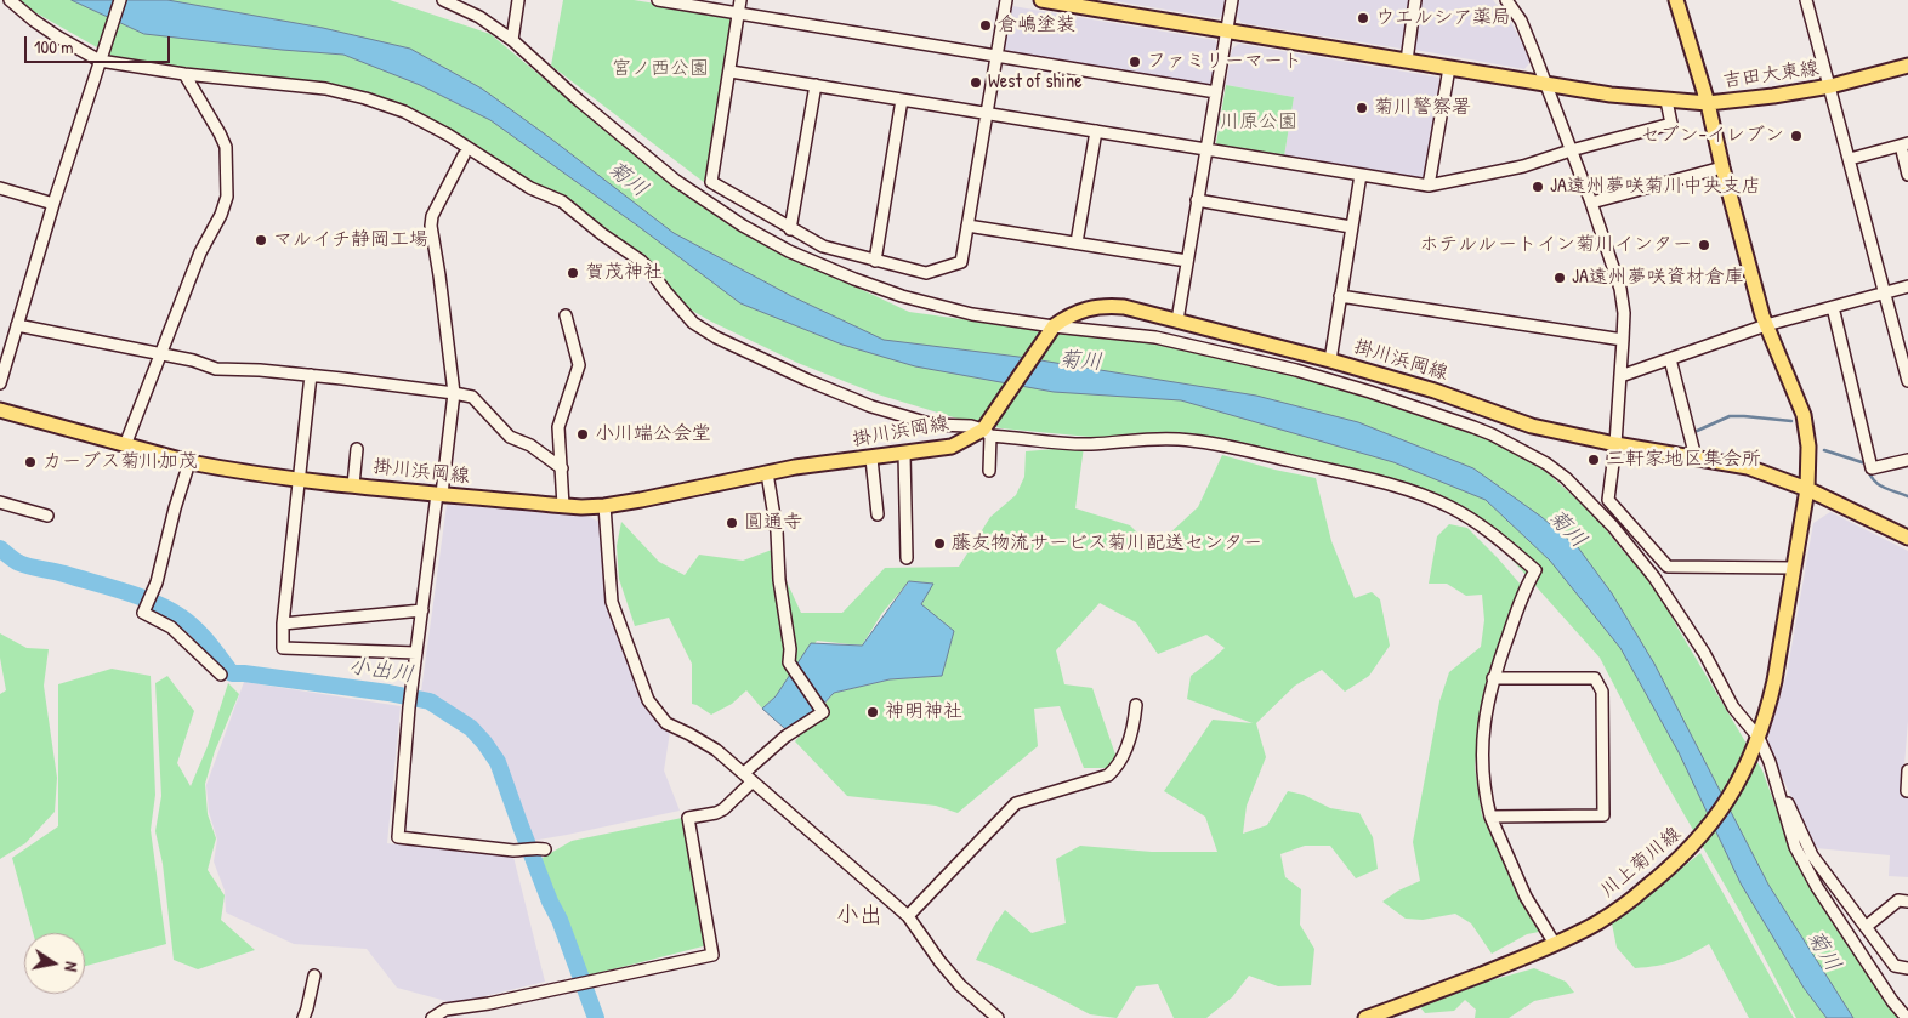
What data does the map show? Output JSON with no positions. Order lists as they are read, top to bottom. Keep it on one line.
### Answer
{"streets":{"main road":["吉田大東線","掛川浜岡線","川上菊川線"]},"crossings":[["掛川浜岡線","川上菊川線"]],"districts":["小出"],"water":["菊川","小出川"],"parks":["宮ノ西公園","川原公園"],"places":["ウエルシア薬局","倉嶋塗装","ファミリーマート","West of shine","菊川警察署","セブン-イレブン","JA遠州夢咲菊川中央支店","マルイチ静岡工場","ホテルルートイン菊川インター","賀茂神社","JA遠州夢咲資材倉庫","小川端公会堂","三軒家地区集会所","カーブス菊川加茂","圓通寺","藤友物流サービス菊川配送センター","神明神社"],"scale_bar":"100 m","north":"right"}
